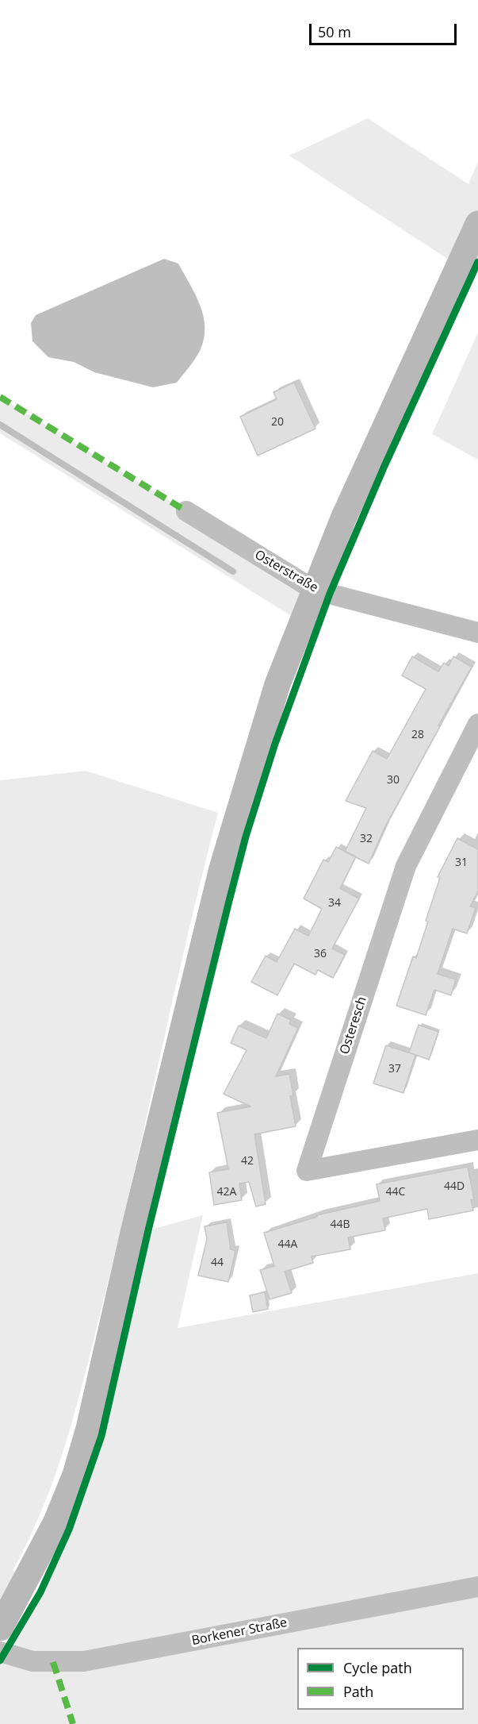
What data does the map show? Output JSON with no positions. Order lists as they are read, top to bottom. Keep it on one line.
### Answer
{"streets":{"street":["Osterstraße","Osteresch","Borkener Straße"]},"house_numbers":["20","28","30","32","31","34","36","37","42","44D","42A","44C","44B","44A","44"],"legend":["Cycle path","Path"],"scale_bar":"50 m"}
